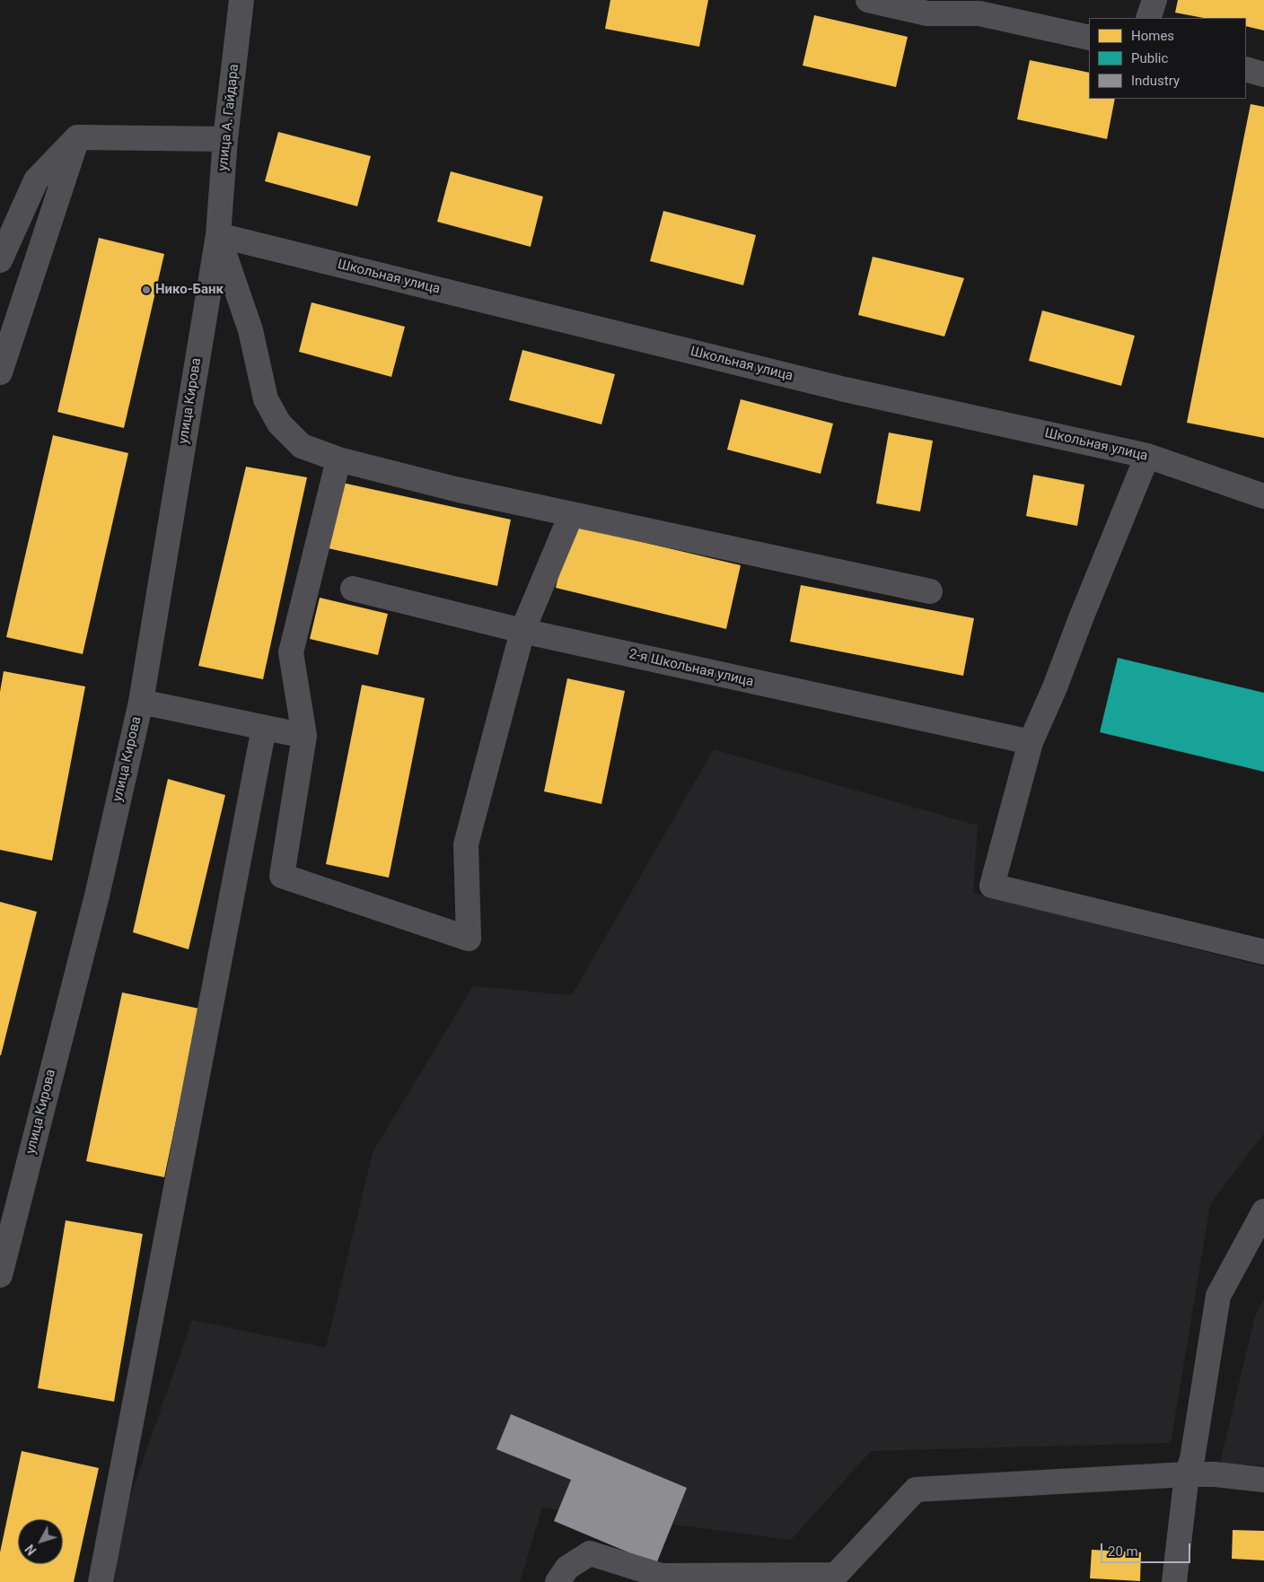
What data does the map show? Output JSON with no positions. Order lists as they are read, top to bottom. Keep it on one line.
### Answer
{"streets":{"street":["улица А. Гайдара","Школьная улица","улица Кирова","2-я Школьная улица"]},"crossings":[["улица А. Гайдара","Школьная улица"],["улица А. Гайдара","улица Кирова"],["Школьная улица","улица Кирова"]],"places":["Нико-Банк"],"legend":["Homes","Public","Industry"],"scale_bar":"20 m","north":"bottom left"}
